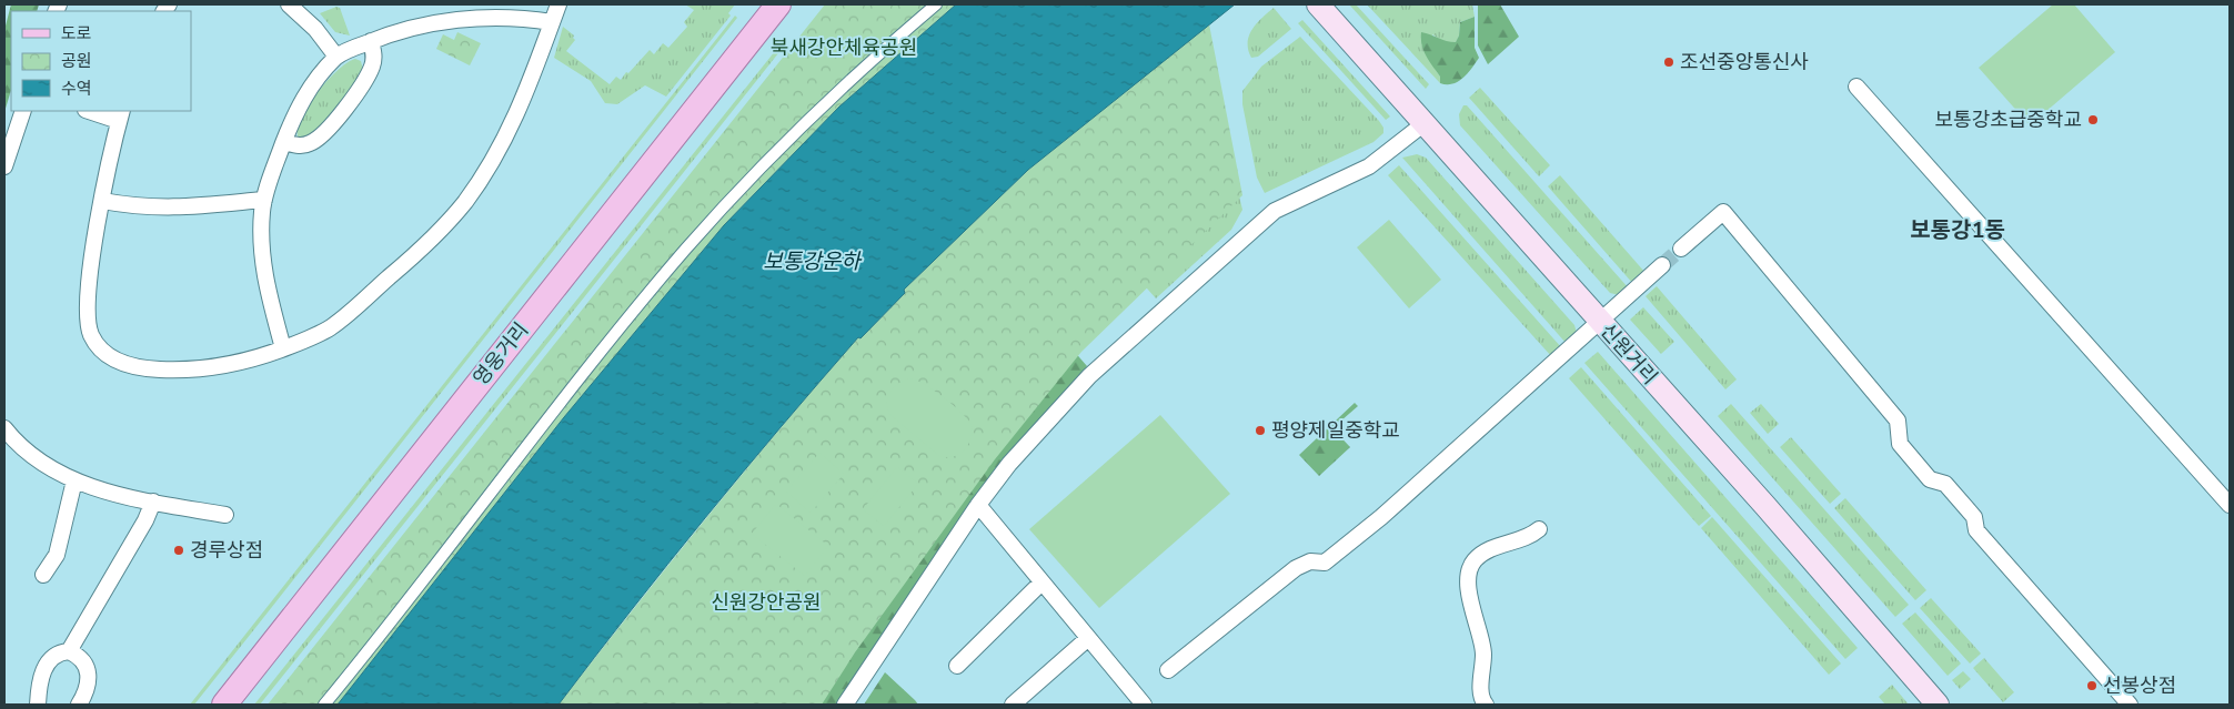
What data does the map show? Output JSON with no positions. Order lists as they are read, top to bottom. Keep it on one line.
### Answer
{"streets":{"main road":["영웅거리","신원거리"]},"districts":["보통강1동"],"water":["보통강운하"],"parks":["북새강안체육공원","신원강안공원"],"places":["조선중앙통신사","보통강초급중학교","평양제일중학교","경루상점","선봉상점"],"legend":["도로","공원","수역"]}
